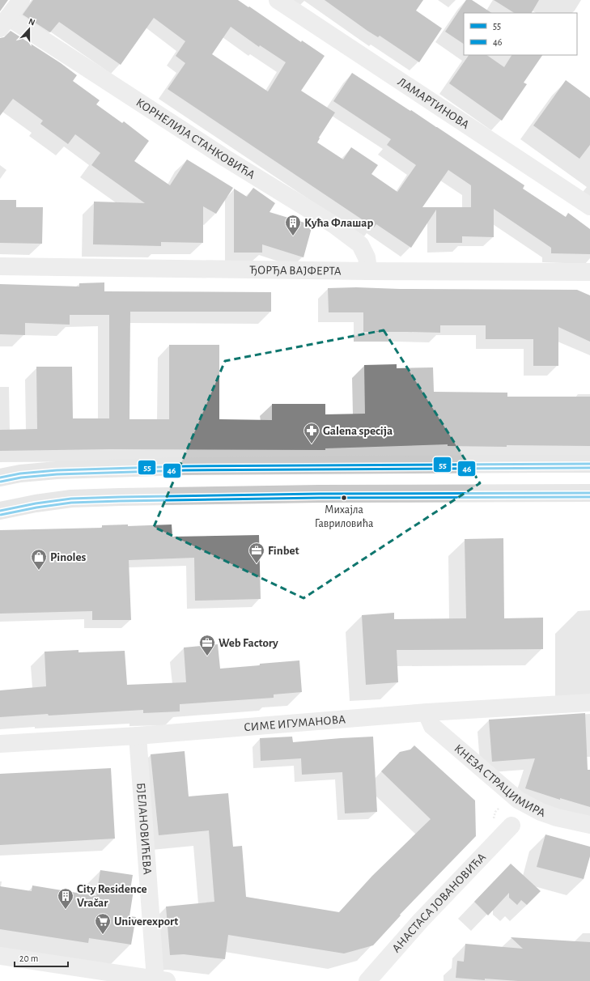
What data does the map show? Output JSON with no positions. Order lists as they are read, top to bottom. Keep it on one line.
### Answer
{"streets":{"street":["ЛАМАРТИНОВА","КОРНЕЛИЈА СТАНКОВИЋА","ЂОРЂА ВАЈФЕРТА","СИМЕ ИГУМАНОВА","КНЕЗА СТРАЦИМИРА","БЈЕЛАНОВИЋЕВА","АНАСТАСА ЈОВАНОВИЋА"]},"crossings":[["КОРНЕЛИЈА СТАНКОВИЋА","ЂОРЂА ВАЈФЕРТА"],["СИМЕ ИГУМАНОВА","КНЕЗА СТРАЦИМИРА"],["СИМЕ ИГУМАНОВА","БЈЕЛАНОВИЋЕВА"]],"places":{"building":["Кућа Флашар","City Residence Vračar"],"pharmacy":["Galena specija"],"other":["Михајла Гавриловића"],"office":["Finbet","Web Factory"],"shop":["Pinoles"],"supermarket":["Univerexport"]},"lines":["transit line 55","transit line 46"],"legend":["55","46"],"scale_bar":"20 m","north":"top"}
